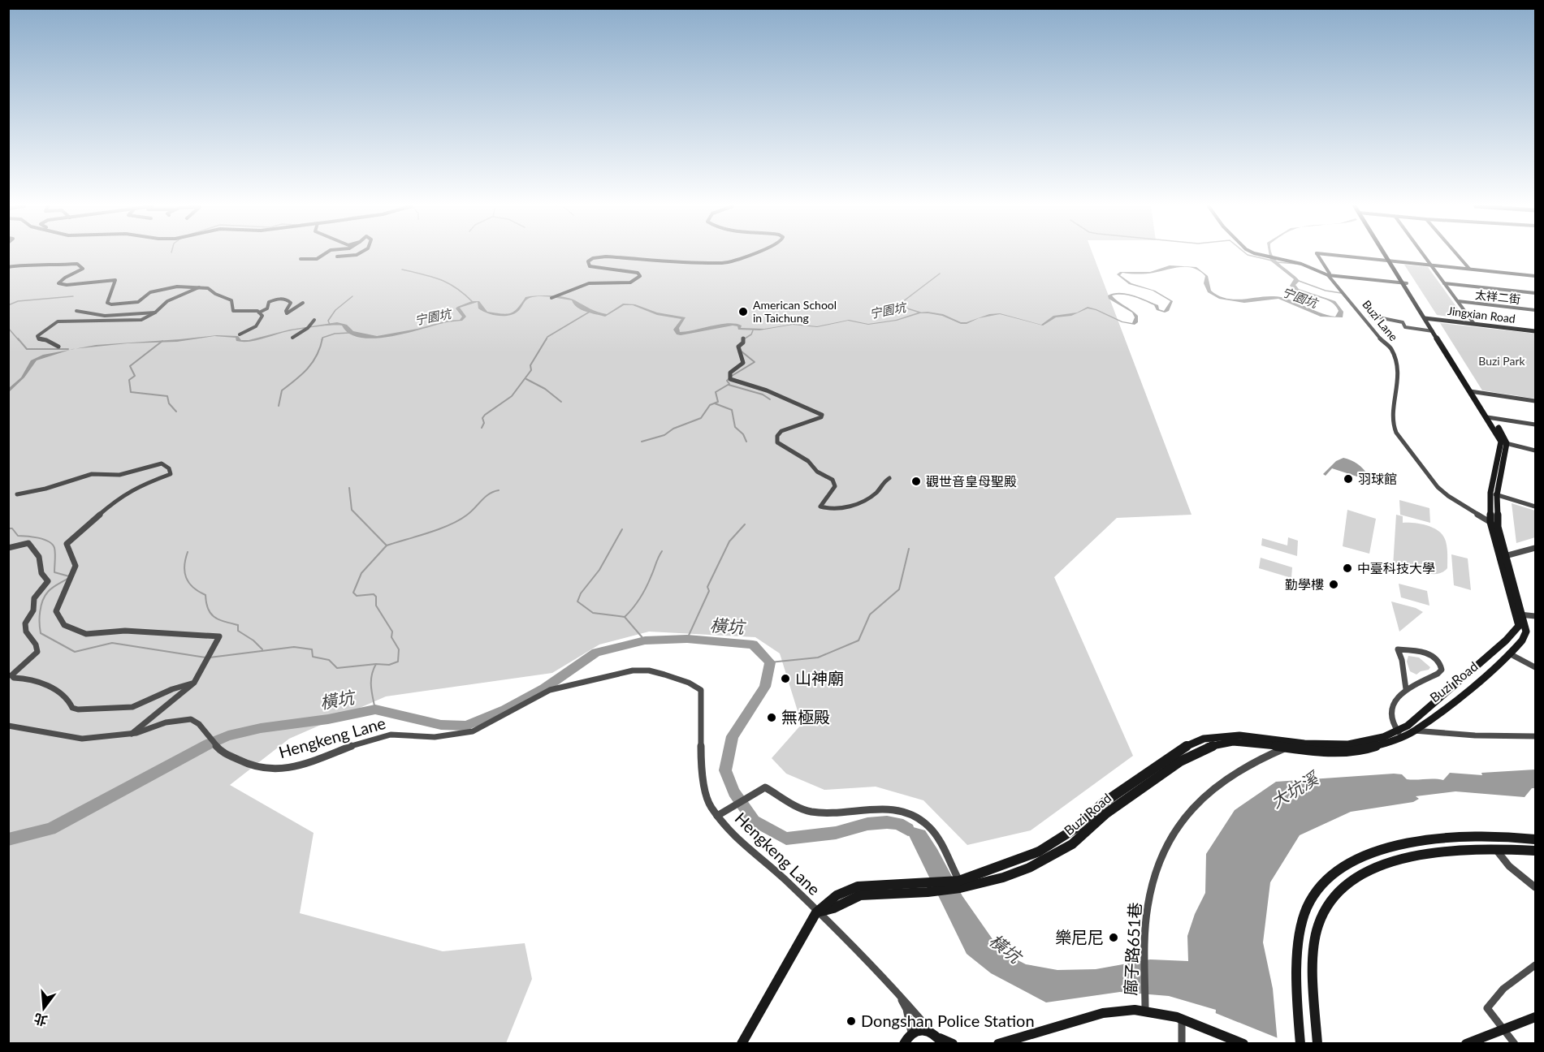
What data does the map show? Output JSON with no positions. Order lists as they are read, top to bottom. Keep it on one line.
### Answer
{"streets":{"main road":["Jingxian Road","Buzi Road"],"street":["太祥二街","Buzi Lane","Hengkeng Lane","廍子路651巷"]},"crossings":[["Buzi Lane","Buzi Road"],["Buzi Road","廍子路651巷"]],"water":["宁園坑","橫坑","大坑溪"],"parks":["Buzi Park"],"places":["American School in Taichung","羽球館","觀世音皇母聖殿","中臺科技大學","勤學樓","山神廟","無極殿","樂尼尼","Dongshan Police Station"],"north":"bottom"}
